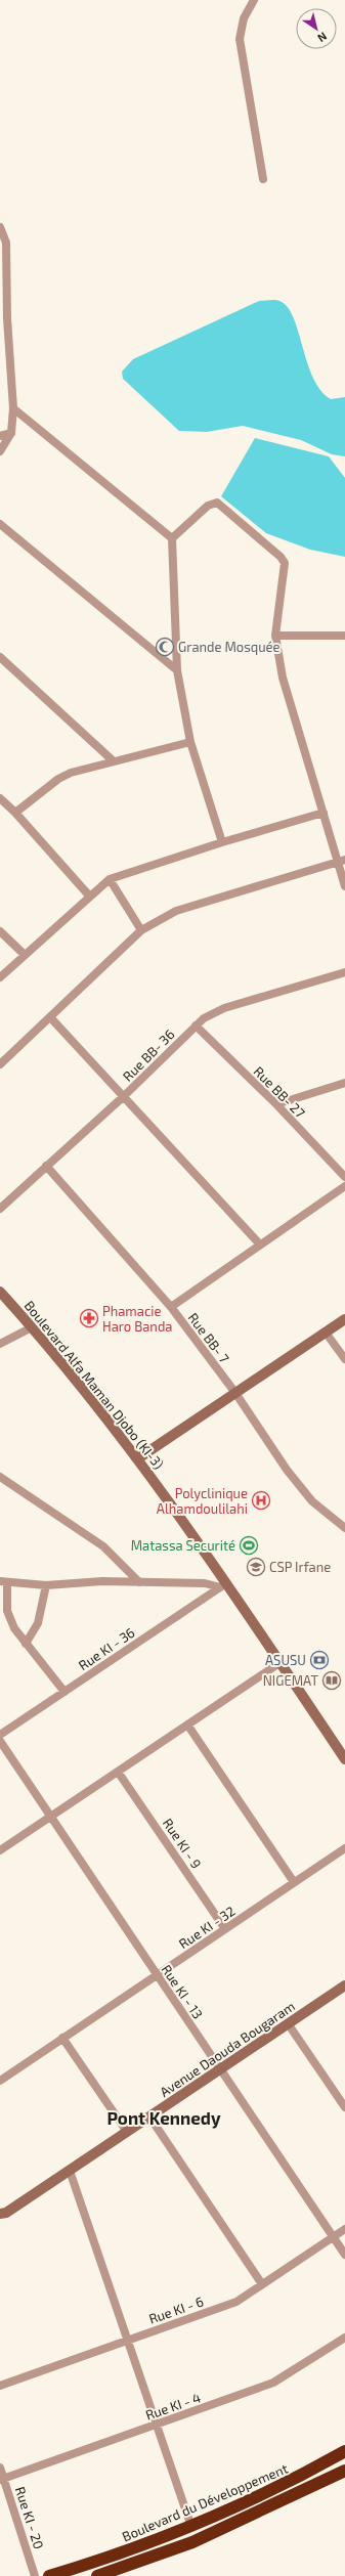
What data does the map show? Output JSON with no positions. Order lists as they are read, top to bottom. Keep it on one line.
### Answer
{"streets":{"highway":["Boulevard du Développement"],"street":["Rue BB- 36","Rue BB- 27","Rue BB- 7","Boulevard Alfa Maman Djobo (KI-3)","Rue KI - 36","Rue KI - 9","Rue KI - 32","Rue KI - 13","Avenue Daouda Bougaram","Rue KI - 6","Rue KI - 4","Rue KI - 20"]},"crossings":[["Rue BB- 36","Rue BB- 27"],["Rue BB- 36","Rue BB- 7"],["Boulevard Alfa Maman Djobo (KI-3)","Rue KI - 36"],["Rue KI - 9","Rue KI - 32"],["Rue KI - 32","Rue KI - 13"],["Rue KI - 13","Avenue Daouda Bougaram"],["Rue KI - 13","Rue KI - 6"],["Rue KI - 4","Rue KI - 20"]],"districts":["Pont Kennedy"],"places":{"mosque":["Grande Mosquée"],"pharmacy":["Phamacie Haro Banda"],"hospital":["Polyclinique Alhamdoulilahi"],"sports":["Matassa Securité"],"school or university":["CSP Irfane"],"bank":["ASUSU"],"library":["NIGEMAT"]},"north":"bottom right"}
